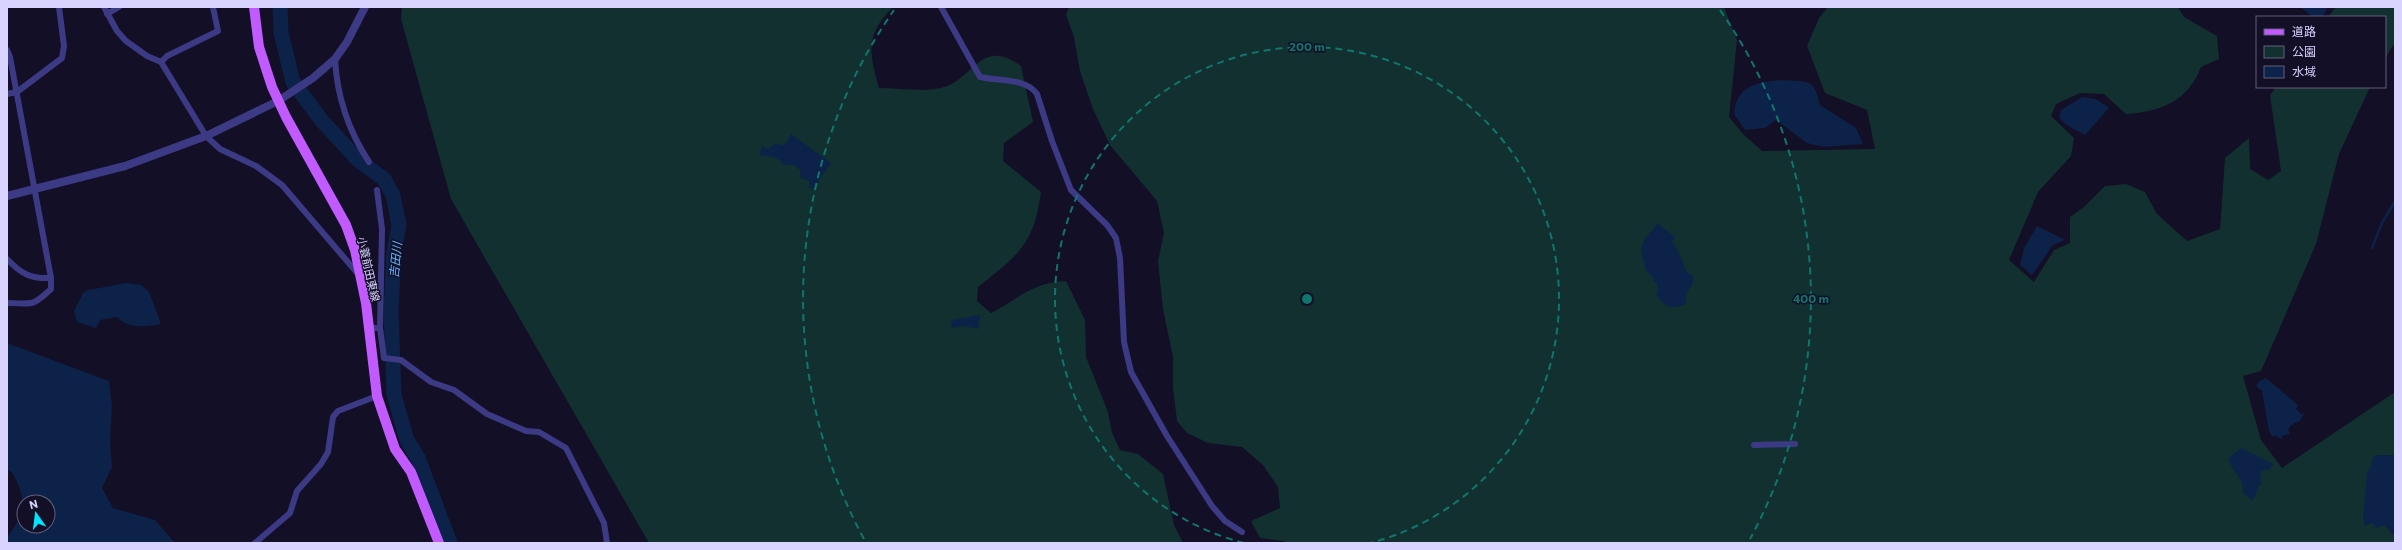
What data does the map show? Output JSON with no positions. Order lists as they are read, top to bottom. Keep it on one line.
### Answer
{"streets":{"main road":["小蓑前田東線"]},"water":["吉田川"],"legend":["道路","公園","水域"],"north":"top","rings":["200 m","400 m"]}
